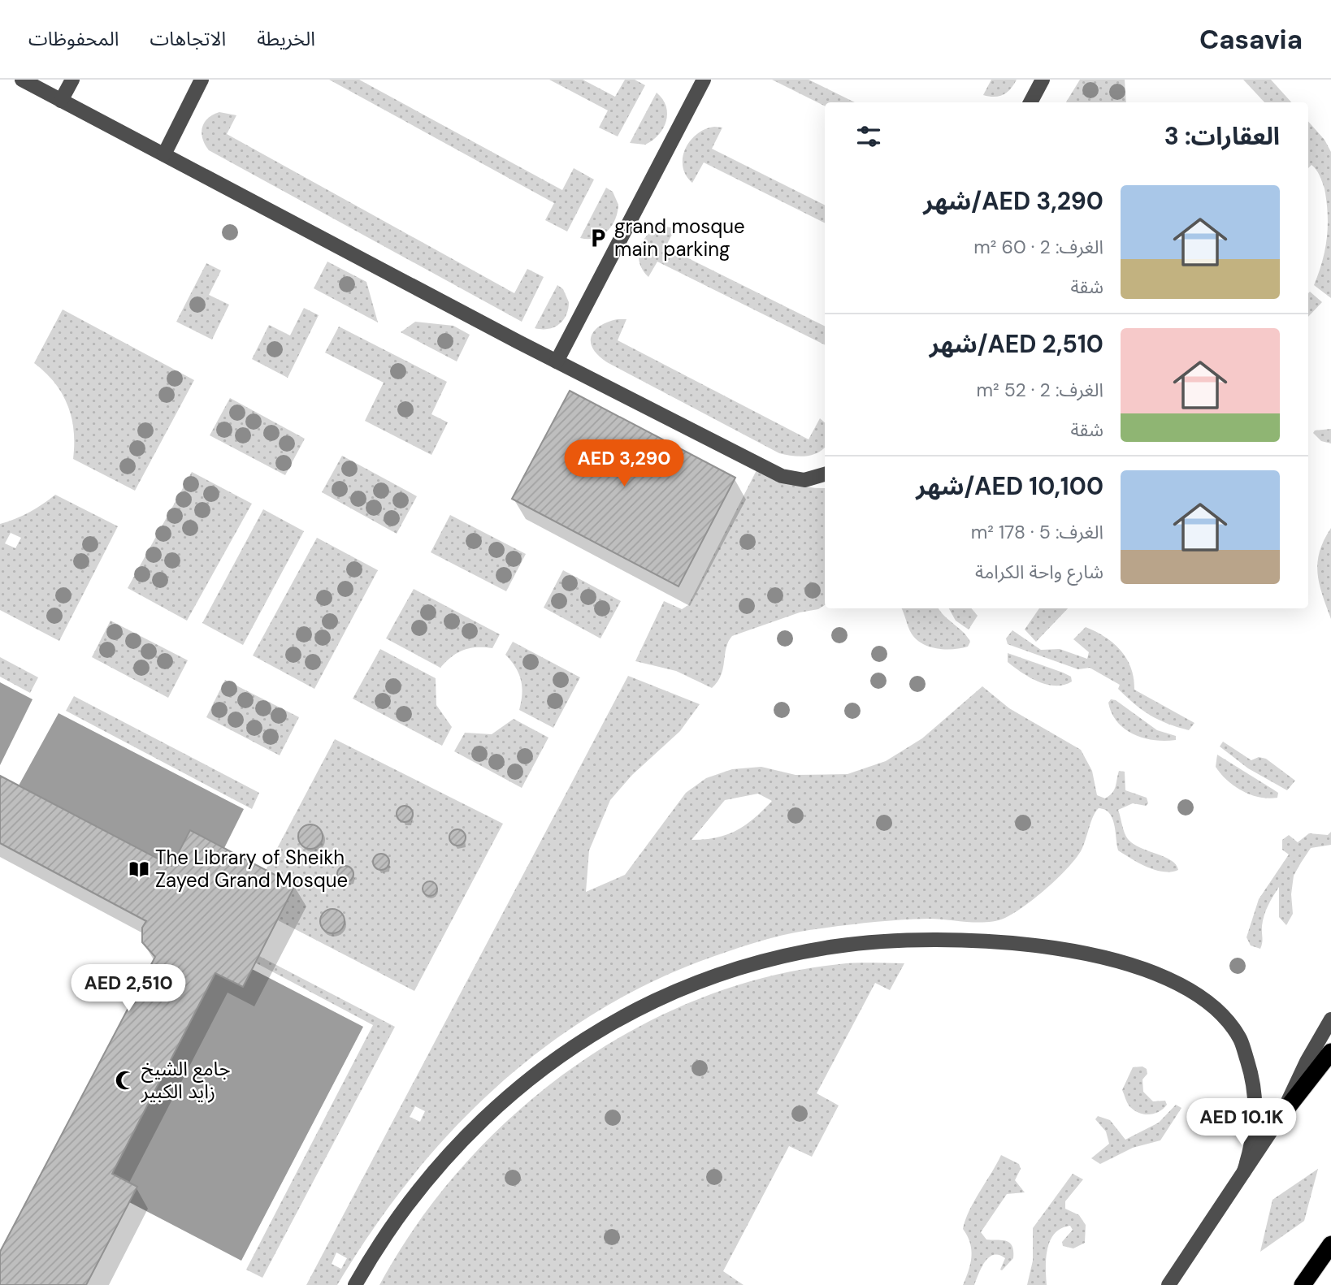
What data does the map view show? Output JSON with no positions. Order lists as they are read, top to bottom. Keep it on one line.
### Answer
{"places":{"parking":["grand mosque main parking"],"library":["The Library of Sheikh Zayed Grand Mosque"],"mosque":["جامع الشيخ زايد الكبير"]},"page":{"header":"Casavia","nav":["الخريطة","الاتجاهات","المحفوظات"],"heading":"العقارات: 3","list":[{"name":"AED 3,290/شهر","note":"الغرف: 2 · 60 m² · شقة"},{"name":"AED 2,510/شهر","note":"الغرف: 2 · 52 m² · شقة"},{"name":"AED 10,100/شهر","note":"الغرف: 5 · 178 m² · شارع واحة الكرامة"}],"price":["AED 3,290","AED 2,510","AED 10.1K"]}}
